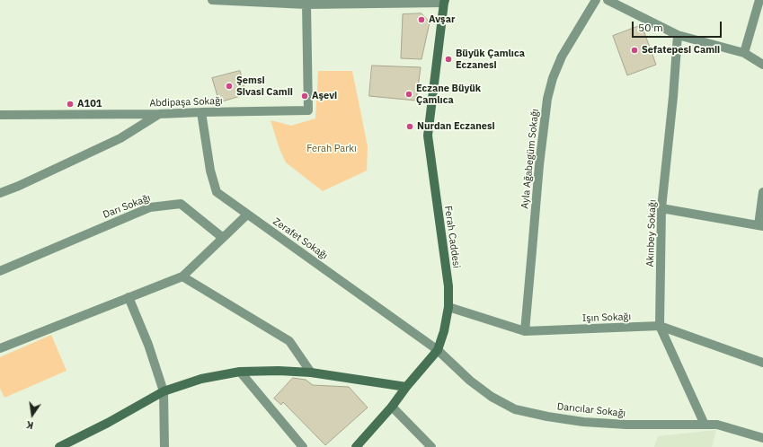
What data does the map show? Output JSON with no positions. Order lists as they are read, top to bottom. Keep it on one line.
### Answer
{"streets":{"street":["Abdipaşa Sokağı","Ayla Ağabegüm Sokağı","Darı Sokağı","Akınbey Sokağı","Ferah Caddesi","Zerafet Sokağı","Işın Sokağı","Darıcılar Sokağı"]},"crossings":[["Abdipaşa Sokağı","Zerafet Sokağı"],["Ayla Ağabegüm Sokağı","Işın Sokağı"],["Akınbey Sokağı","Işın Sokağı"],["Akınbey Sokağı","Darıcılar Sokağı"],["Ferah Caddesi","Zerafet Sokağı"],["Ferah Caddesi","Işın Sokağı"],["Ferah Caddesi","Darıcılar Sokağı"],["Zerafet Sokağı","Darıcılar Sokağı"]],"parks":["Ferah Parkı"],"places":["Avşar","Sefatepesi Camii","Büyük Çamlıca Eczanesi","Şemsi Sivasi Camii","Eczane Büyük Çamlıca","Aşevi","A101","Nurdan Eczanesi"],"scale_bar":"50 m","north":"bottom"}
